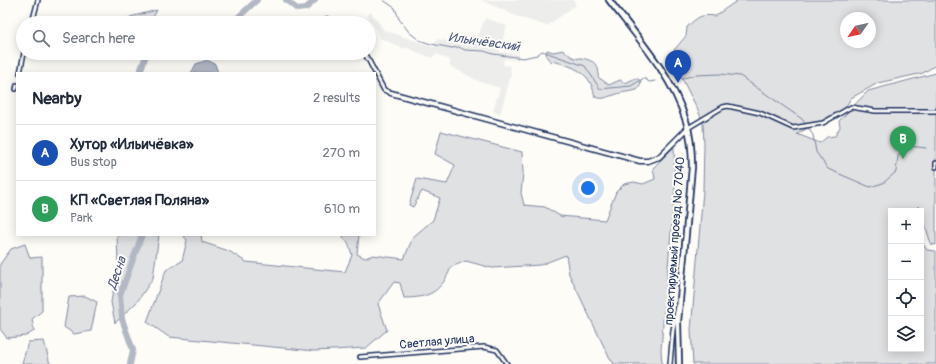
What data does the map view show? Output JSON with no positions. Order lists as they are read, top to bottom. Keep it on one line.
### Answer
{"streets":{"main road":["проектируемый проезд № 7040"],"street":["Светлая улица"]},"water":["Ильичёвский","Десна"],"north":"bottom left","page":{"search":"Search here","pins":["A","B"],"heading":["Nearby","2 results"],"list":[{"mark":"A","name":"Хутор «Ильичёвка»","note":"Bus stop","value":"270 m"},{"mark":"B","name":"КП «Светлая Поляна»","note":"Park","value":"610 m"}],"map_buttons":["+","−"]}}
